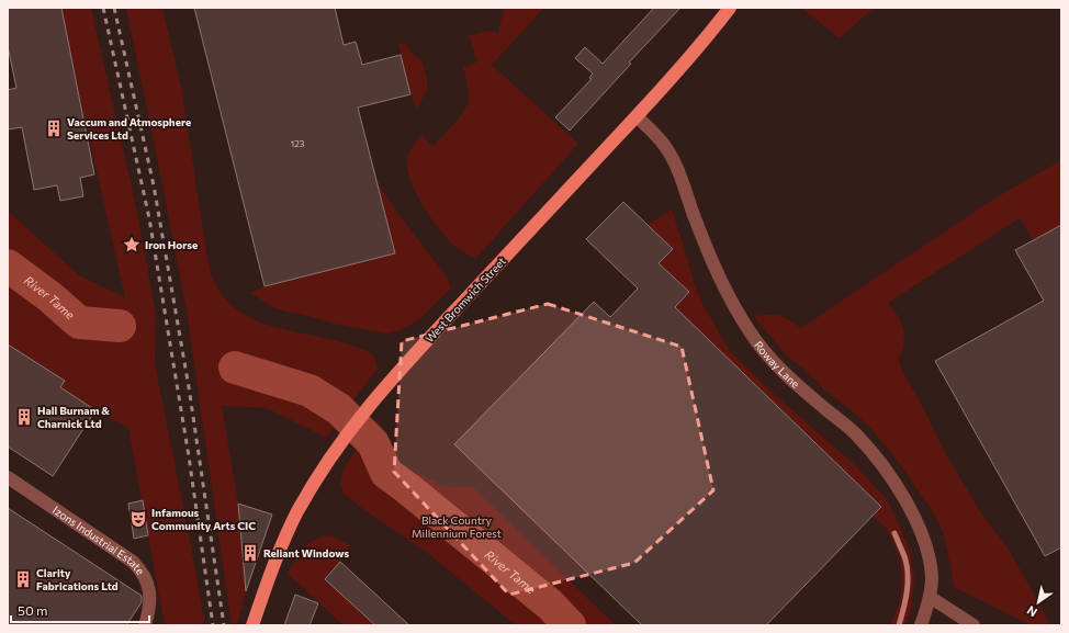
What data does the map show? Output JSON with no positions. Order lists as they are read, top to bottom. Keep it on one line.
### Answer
{"streets":{"main road":["West Bromwich Street"],"street":["Roway Lane","Izons Industrial Estate"]},"crossings":[["West Bromwich Street","Roway Lane"]],"water":["River Tame"],"parks":["Black Country Millennium Forest"],"places":{"building":["Vaccum and Atmosphere Services Ltd","Hall Burnam & Charnick Ltd","Reliant Windows","Clarity Fabrications Ltd"],"place":["Iron Horse"],"theatre":["Infamous Community Arts CIC"]},"house_numbers":["123"],"scale_bar":"50 m","north":"bottom left"}
